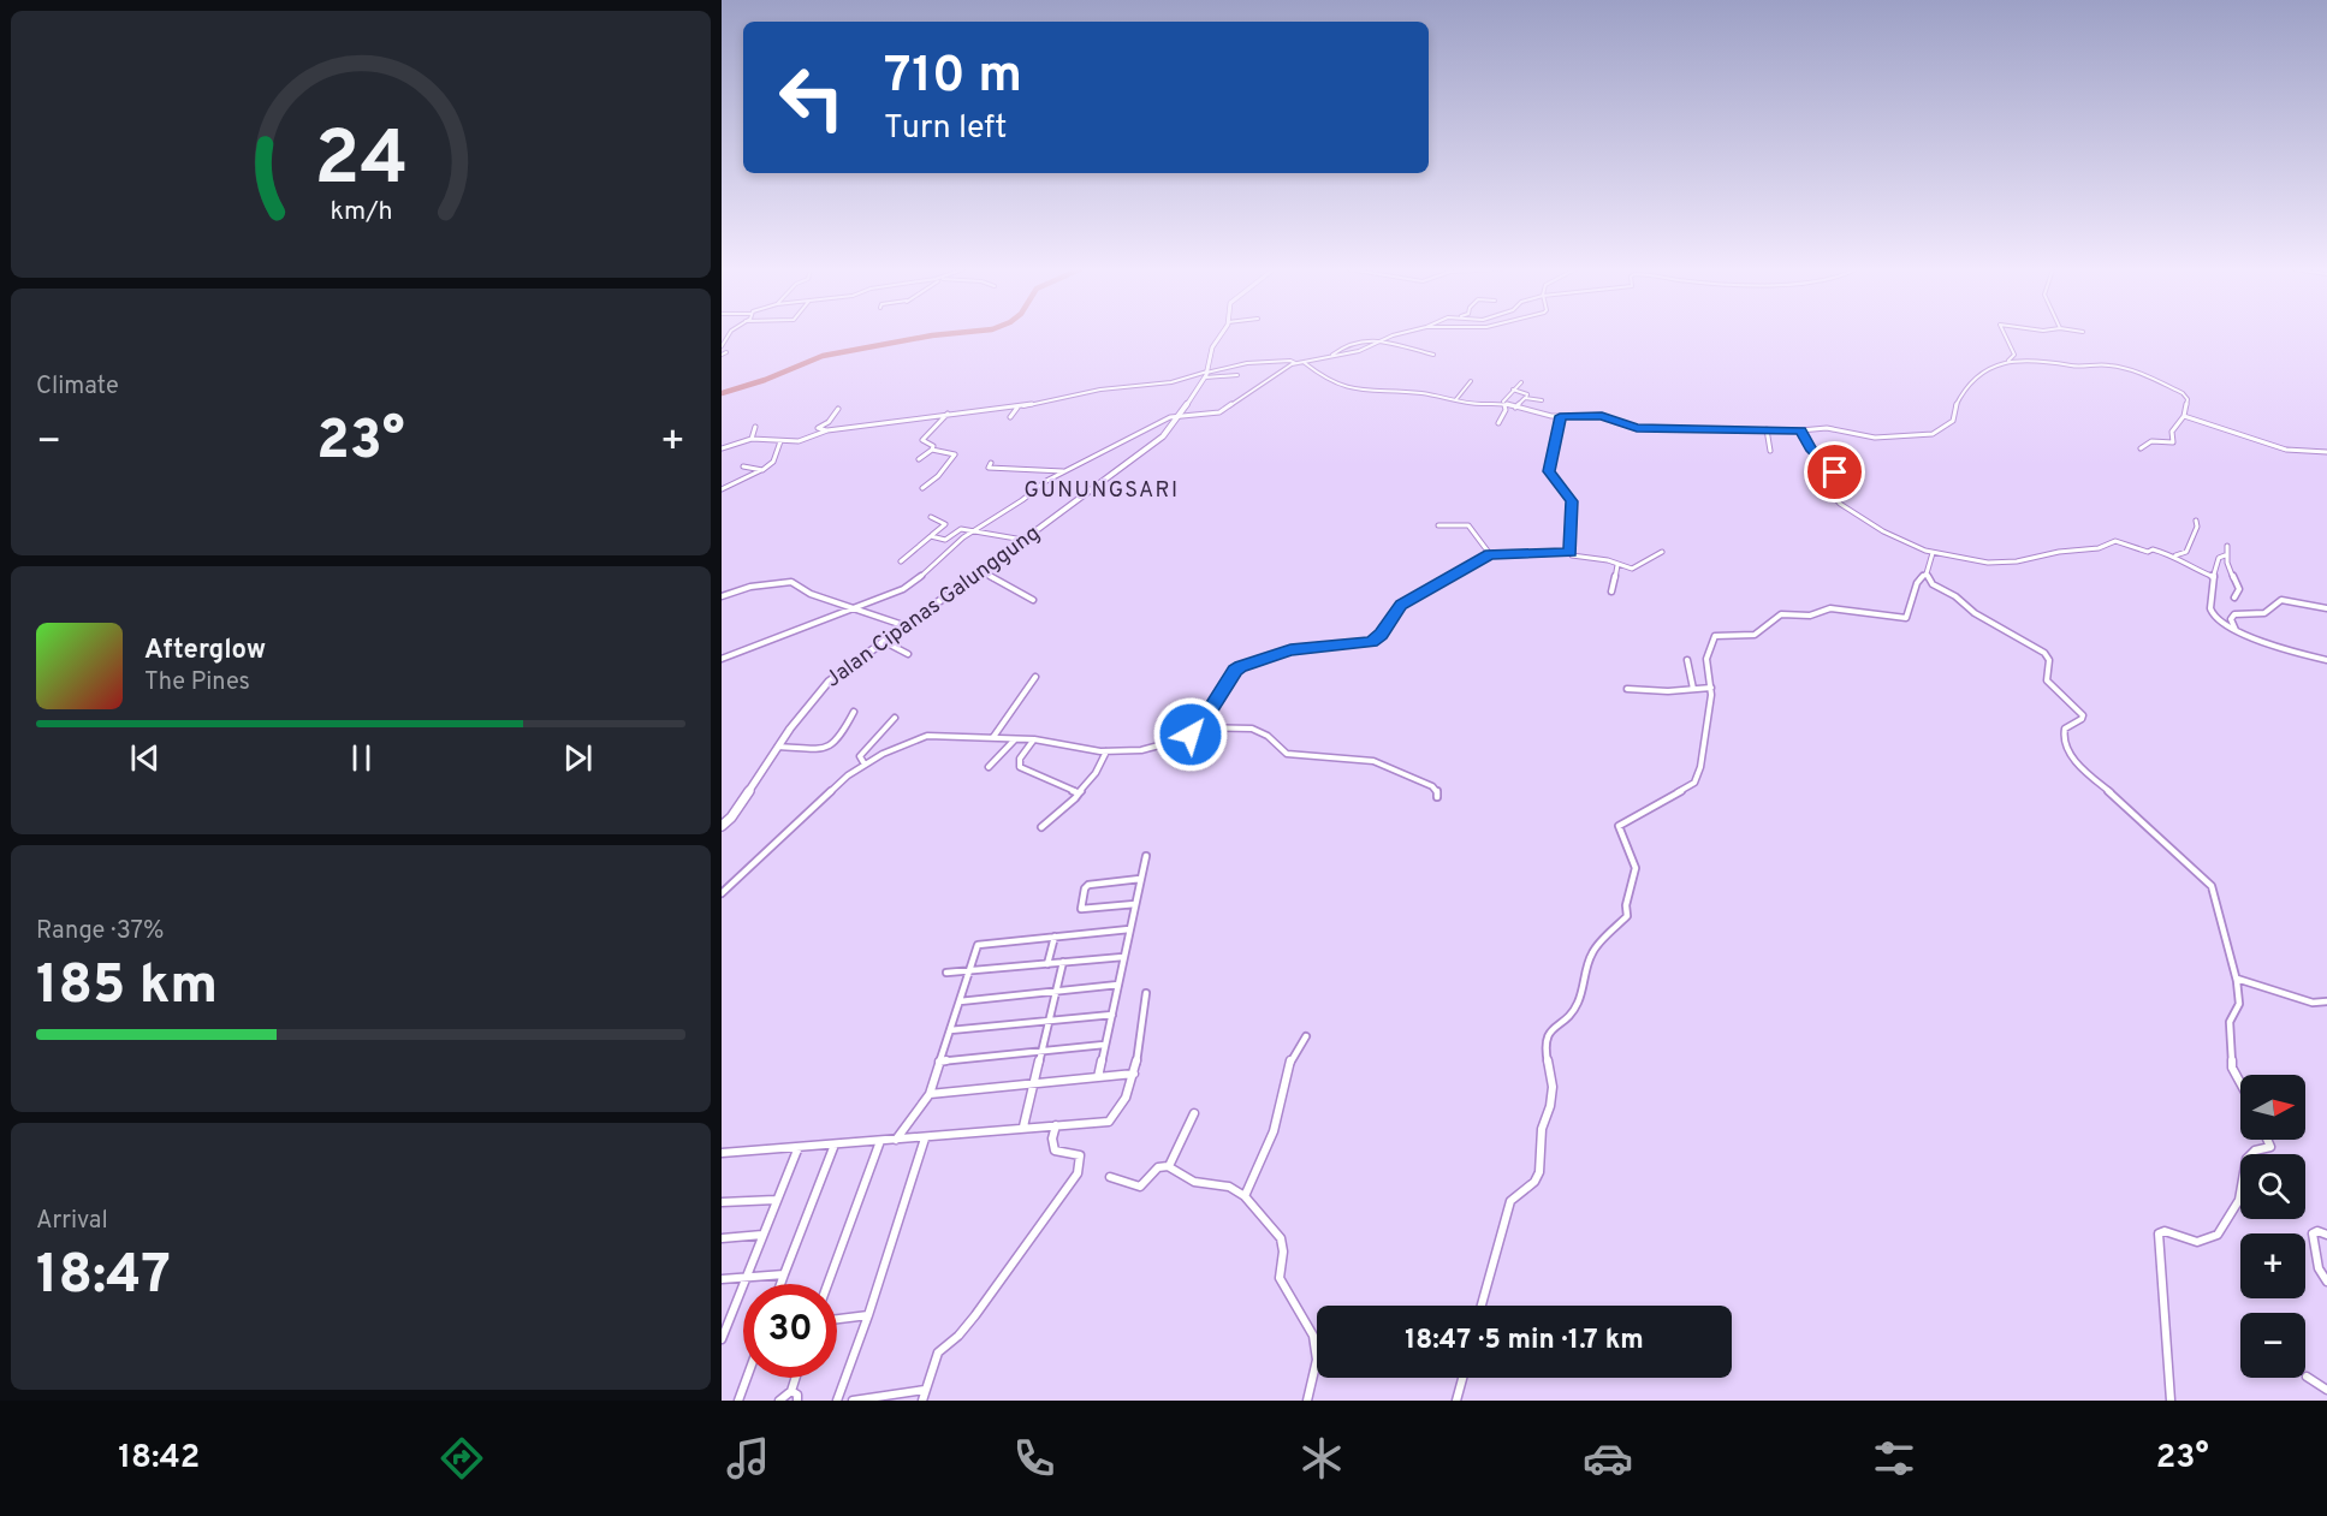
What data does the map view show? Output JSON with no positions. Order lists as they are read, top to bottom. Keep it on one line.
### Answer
{"streets":{"street":["Jalan Cipanas Galunggung"]},"districts":["GUNUNGSARI"],"north":"right","page":{"turn":["710 m","Turn left"],"tile":["Climate",["Range · 37%","185 km"],["Arrival","18:47"]],"heat":["−","23°","+"],"song":["Afterglow","The Pines"],"map_buttons":["+","−"],"limit":"30","trip":"18:47 · 5 min · 1.7 km","tabs":["18:42","23°"],"gauge":["24","km/h"]}}
